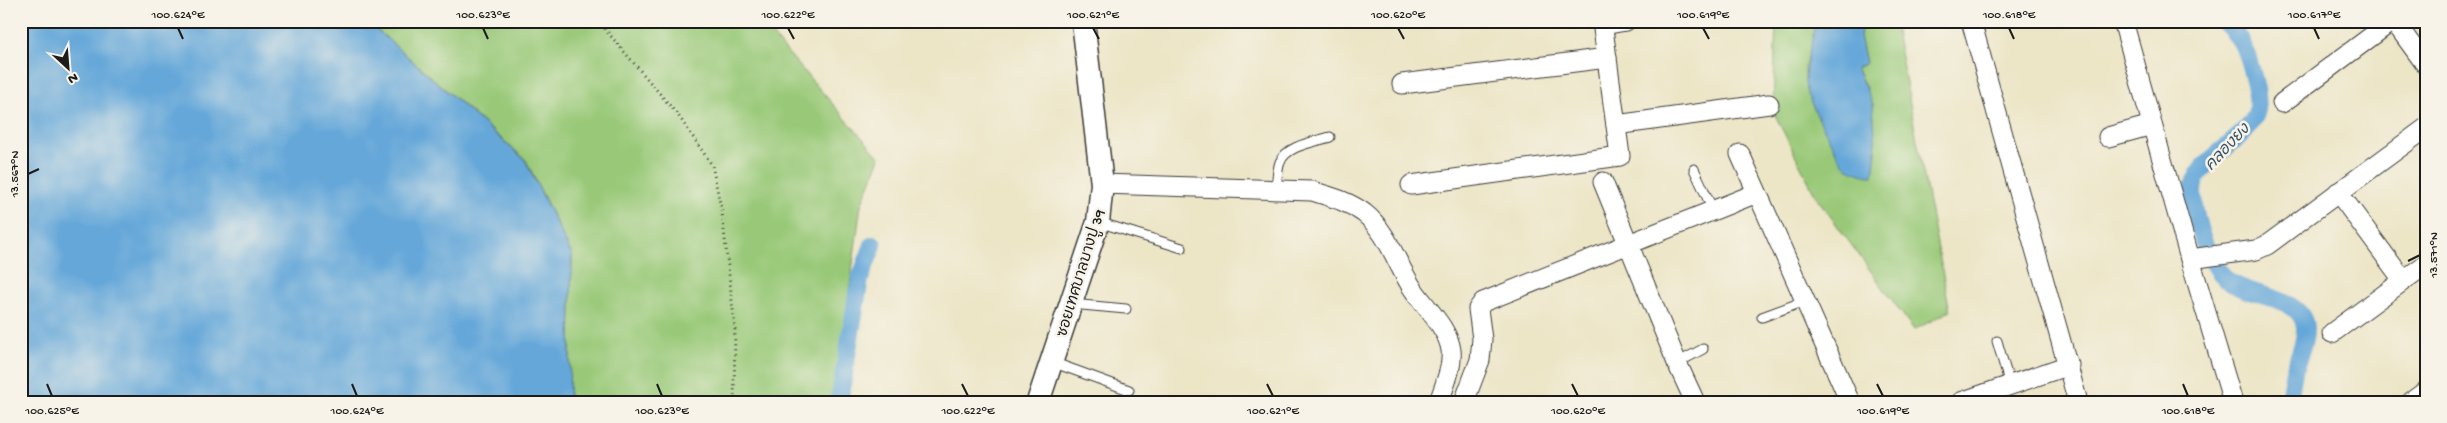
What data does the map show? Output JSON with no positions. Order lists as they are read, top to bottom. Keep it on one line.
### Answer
{"streets":{"street":["ซอยเทศบาลบางปู 39"]},"water":["คลองยง"],"north":"bottom right","coordinates":["100.624°E","100.623°E","100.622°E","100.621°E","100.620°E","100.619°E","100.618°E","100.617°E","13.567°N","13.571°N","100.625°E"]}
